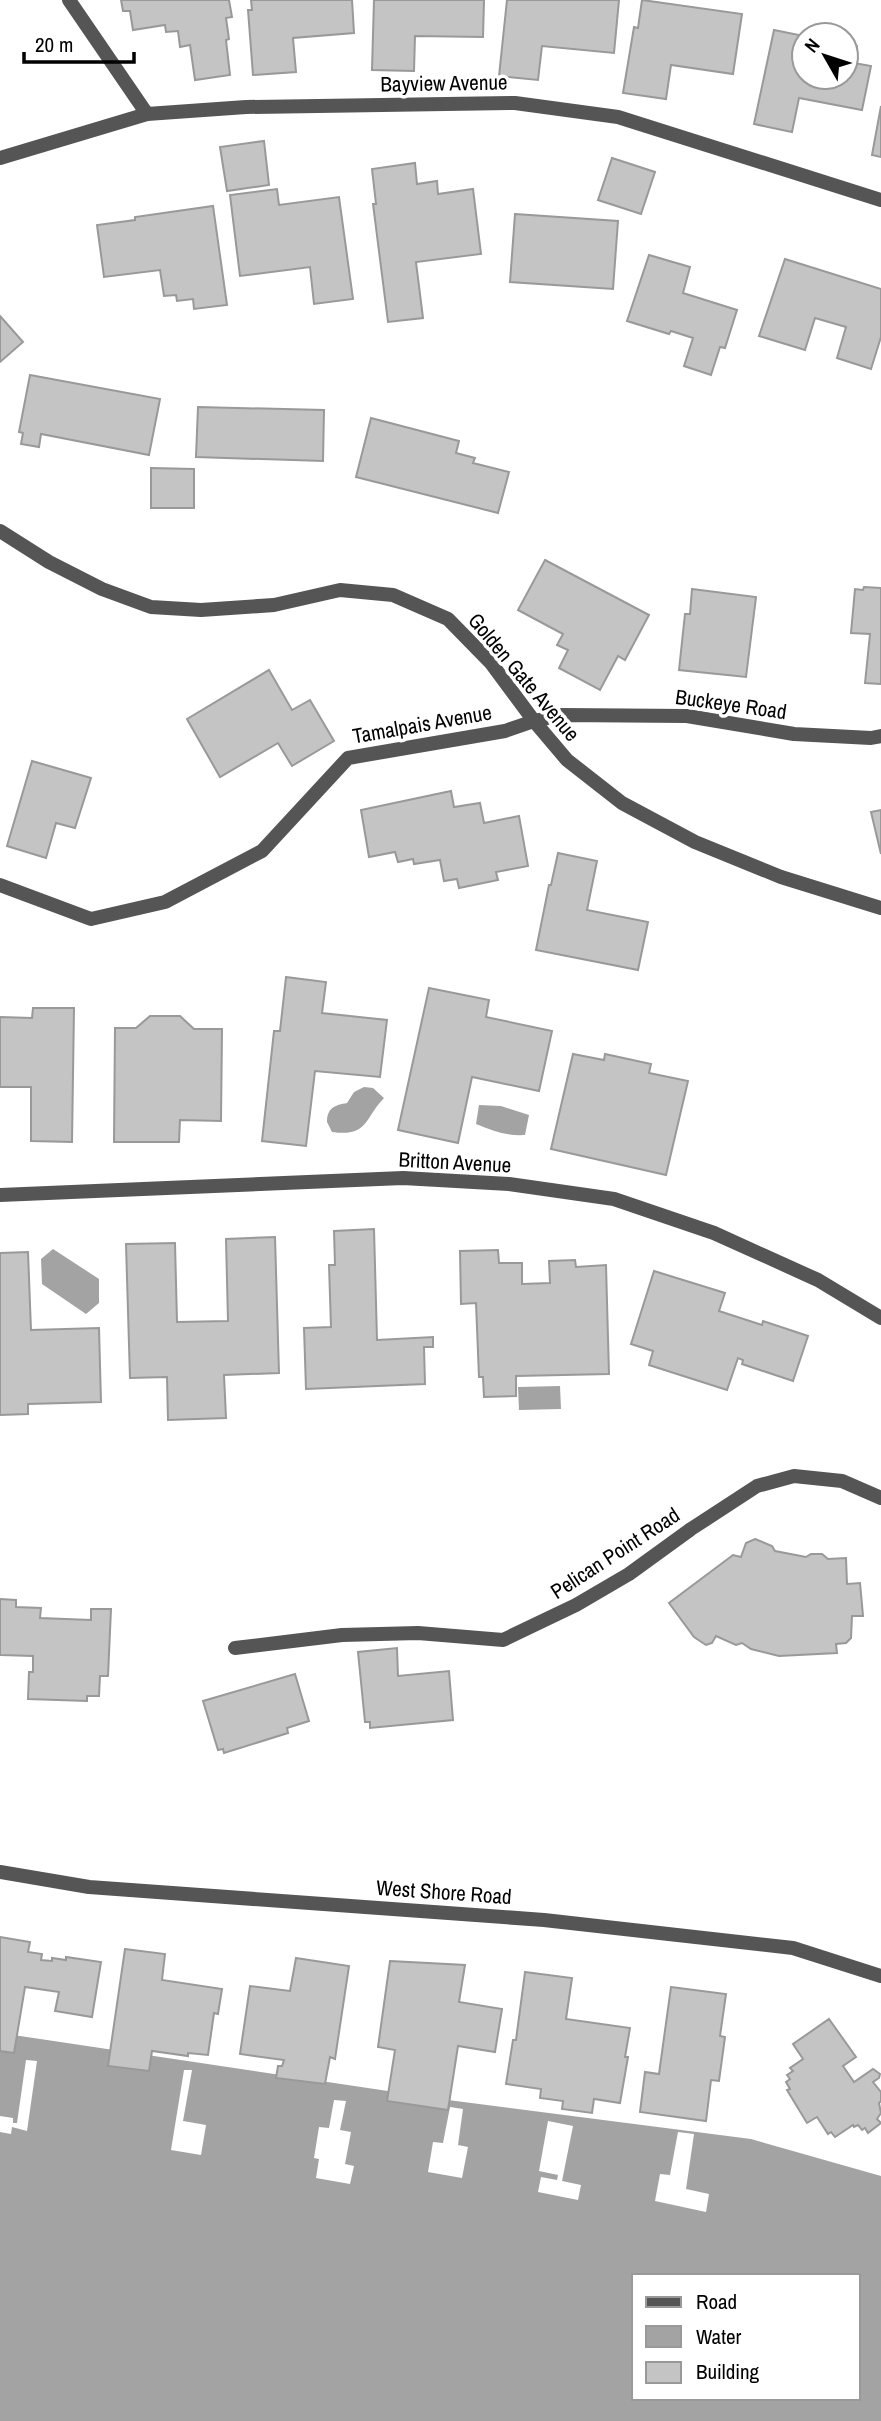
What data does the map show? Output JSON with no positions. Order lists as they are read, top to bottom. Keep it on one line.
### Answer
{"streets":{"street":["Bayview Avenue","Golden Gate Avenue","Buckeye Road","Tamalpais Avenue","Britton Avenue","Pelican Point Road","West Shore Road"]},"crossings":[["Golden Gate Avenue","Buckeye Road"],["Golden Gate Avenue","Tamalpais Avenue"],["Buckeye Road","Tamalpais Avenue"]],"legend":["Road","Water","Building"],"scale_bar":"20 m","north":"top left"}
